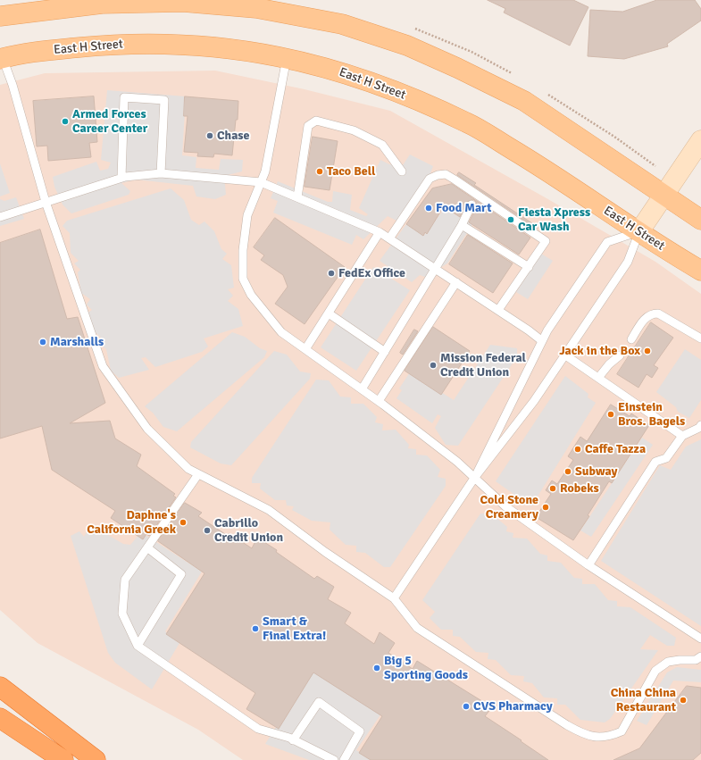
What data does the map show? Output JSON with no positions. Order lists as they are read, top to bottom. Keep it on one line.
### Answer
{"streets":{"main road":["East H Street"]},"places":["Armed Forces Career Center","Chase","Taco Bell","Food Mart","Fiesta Xpress Car Wash","FedEx Office","Marshalls","Jack in the Box","Mission Federal Credit Union","Einstein Bros. Bagels","Caffe Tazza","Subway","Robeks","Cold Stone Creamery","Daphne's California Greek","Cabrillo Credit Union","Smart & Final Extra!","Big 5 Sporting Goods","China China Restaurant","CVS Pharmacy"]}
